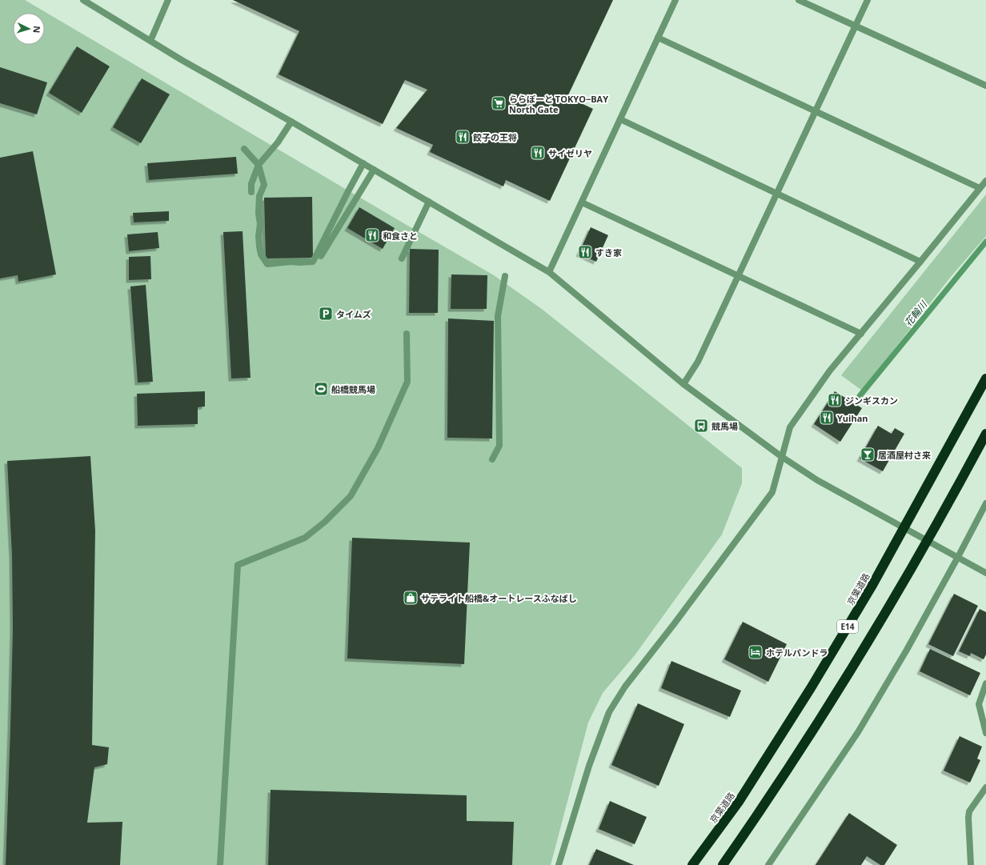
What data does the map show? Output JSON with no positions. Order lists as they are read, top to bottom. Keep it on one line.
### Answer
{"streets":{"highway":["京葉道路","E14"]},"water":["花輪川"],"places":{"supermarket":["ららぽーと TOKYO−BAY North Gate"],"restaurant":["餃子の王将","サイゼリヤ","和食さと","すき家","ジンギスカン","Yuihan"],"parking":["タイムズ"],"sports":["船橋競馬場"],"bus stop":["競馬場"],"bar":["居酒屋村さ来"],"shop":["サテライト船橋&オートレースふなばし"],"hotel":["ホテルパンドラ"]},"north":"right"}
